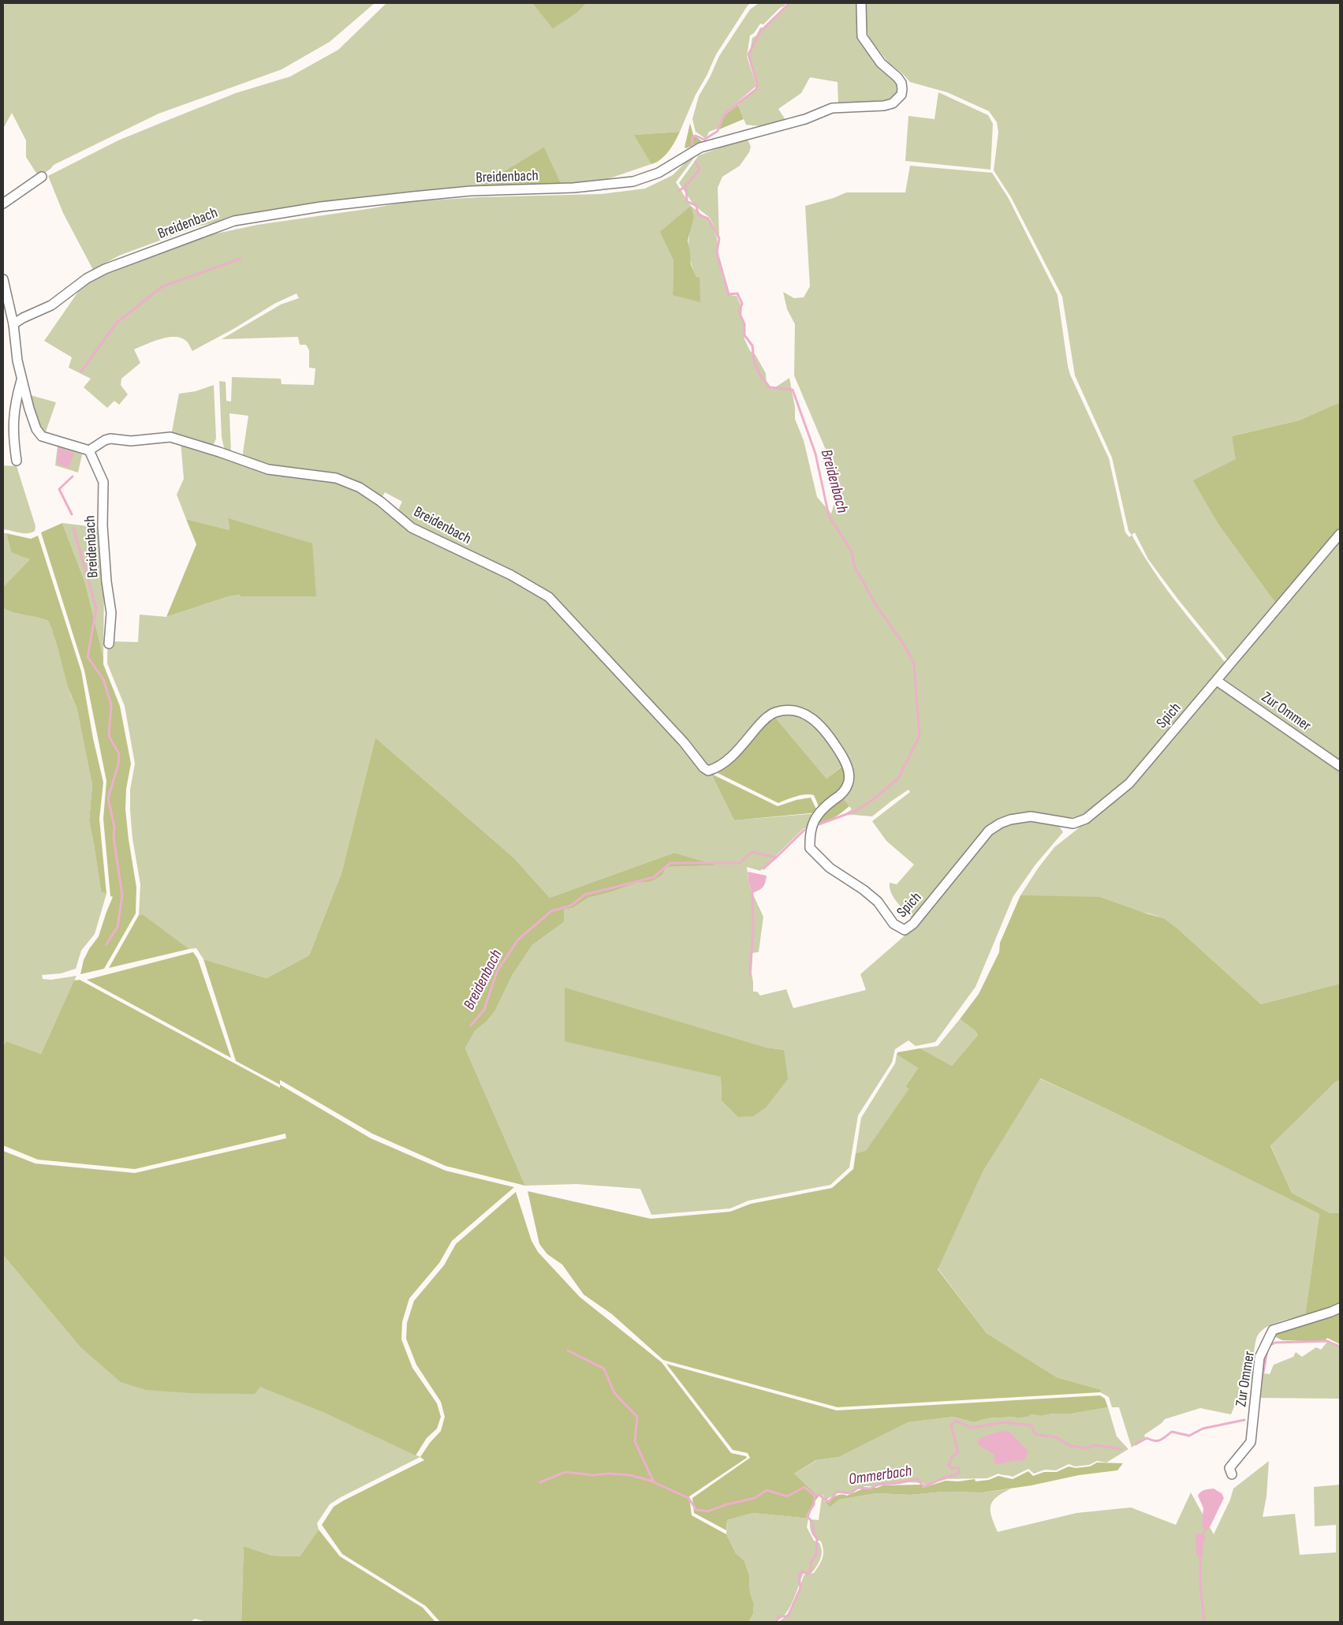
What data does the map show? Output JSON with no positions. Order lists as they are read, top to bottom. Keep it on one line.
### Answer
{"streets":{"street":["Breidenbach","Zur Ommer","Spich"]},"crossings":[["Breidenbach","Spich"],["Zur Ommer","Spich"]],"water":["Breidenbach","Ommerbach"]}
